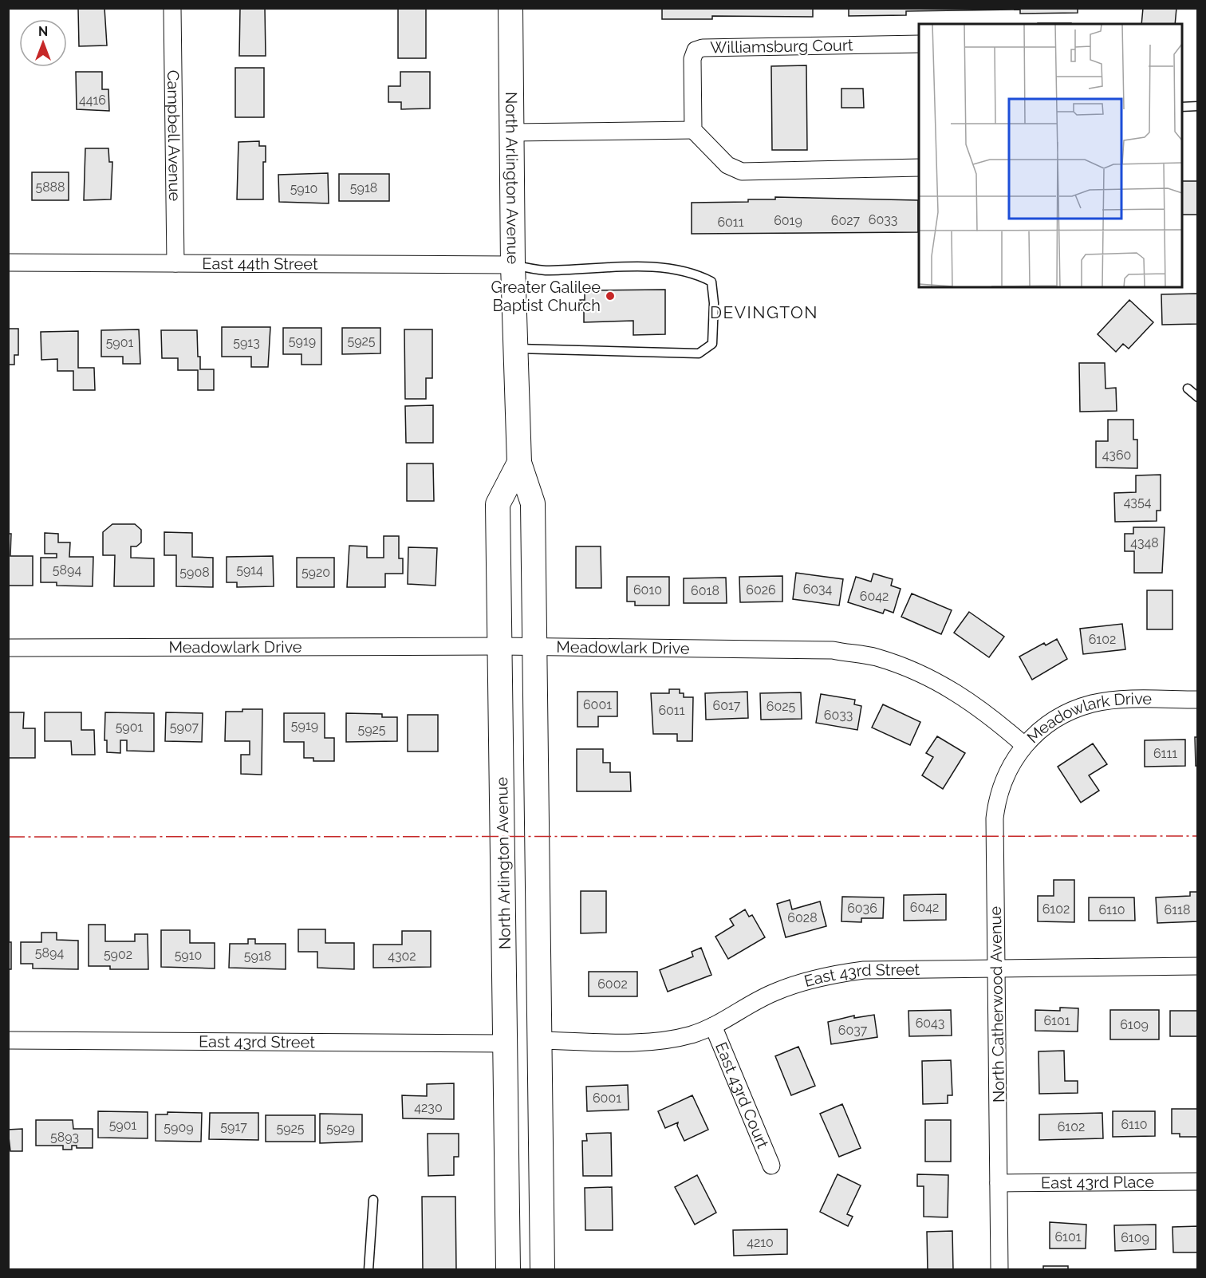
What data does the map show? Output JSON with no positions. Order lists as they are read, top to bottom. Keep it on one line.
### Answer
{"streets":{"main road":["North Arlington Avenue"],"street":["Williamsburg Court","Campbell Avenue","East 44th Street","Meadowlark Drive","East 43rd Street","North Catherwood Avenue","East 43rd Court","East 43rd Place"]},"crossings":[["Campbell Avenue","East 44th Street"],["North Arlington Avenue","East 44th Street"],["North Arlington Avenue","Meadowlark Drive"],["North Arlington Avenue","East 43rd Street"],["Meadowlark Drive","North Catherwood Avenue"],["East 43rd Street","North Catherwood Avenue"],["East 43rd Street","East 43rd Court"],["North Catherwood Avenue","East 43rd Place"]],"districts":["DEVINGTON"],"places":["Greater Galilee Baptist Church"],"house_numbers":["4416","5888","5918","5910","6033","6019","6027","6011","5919","5925","5901","5913","4360","4354","4348","5894","5914","5908","5920","6034","6010","6026","6018","6042","6102","6001","6017","6025","6011","6033","5919","5901","5907","5925","6111","6042","6036","6102","6110","6118","6028","5894","5902","5910","5918","4302","6002","6101","6043","6109","6037","6001","4230","6110","5901","5917","6102","5909","5925","5929","5893","6101","6109","4210"],"north":"top"}
